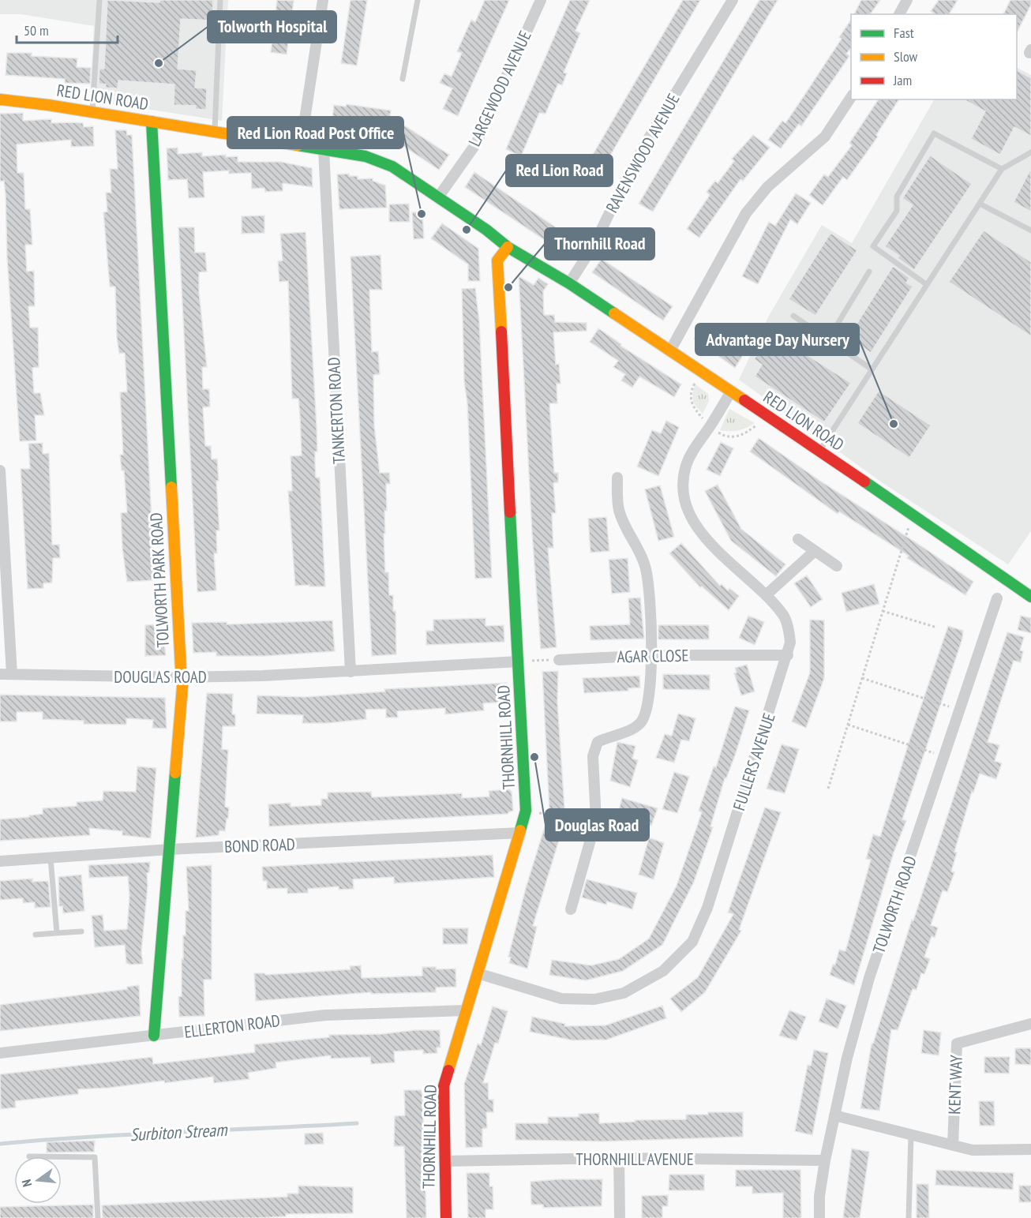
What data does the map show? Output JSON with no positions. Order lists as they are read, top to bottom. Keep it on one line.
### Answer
{"streets":{"street":["LARGEWOOD AVENUE","RED LION ROAD","RAVENSWOOD AVENUE","TANKERTON ROAD","TOLWORTH PARK ROAD","AGAR CLOSE","DOUGLAS ROAD","THORNHILL ROAD","FULLERS AVENUE","BOND ROAD","TOLWORTH ROAD","ELLERTON ROAD","KENT WAY","THORNHILL AVENUE"]},"crossings":[["LARGEWOOD AVENUE","RED LION ROAD"],["RED LION ROAD","RAVENSWOOD AVENUE"],["RED LION ROAD","TANKERTON ROAD"],["RED LION ROAD","TOLWORTH PARK ROAD"],["RED LION ROAD","THORNHILL ROAD"],["RED LION ROAD","FULLERS AVENUE"],["TANKERTON ROAD","DOUGLAS ROAD"],["TOLWORTH PARK ROAD","DOUGLAS ROAD"],["TOLWORTH PARK ROAD","BOND ROAD"],["TOLWORTH PARK ROAD","ELLERTON ROAD"],["AGAR CLOSE","FULLERS AVENUE"],["DOUGLAS ROAD","THORNHILL ROAD"],["THORNHILL ROAD","FULLERS AVENUE"],["THORNHILL ROAD","BOND ROAD"],["THORNHILL ROAD","ELLERTON ROAD"],["THORNHILL ROAD","THORNHILL AVENUE"],["TOLWORTH ROAD","THORNHILL AVENUE"]],"water":["Surbiton Stream"],"places":["Tolworth Hospital","Red Lion Road Post Office","Red Lion Road","Thornhill Road","Advantage Day Nursery","Douglas Road"],"legend":["Fast","Slow","Jam"],"scale_bar":"50 m","north":"left"}
